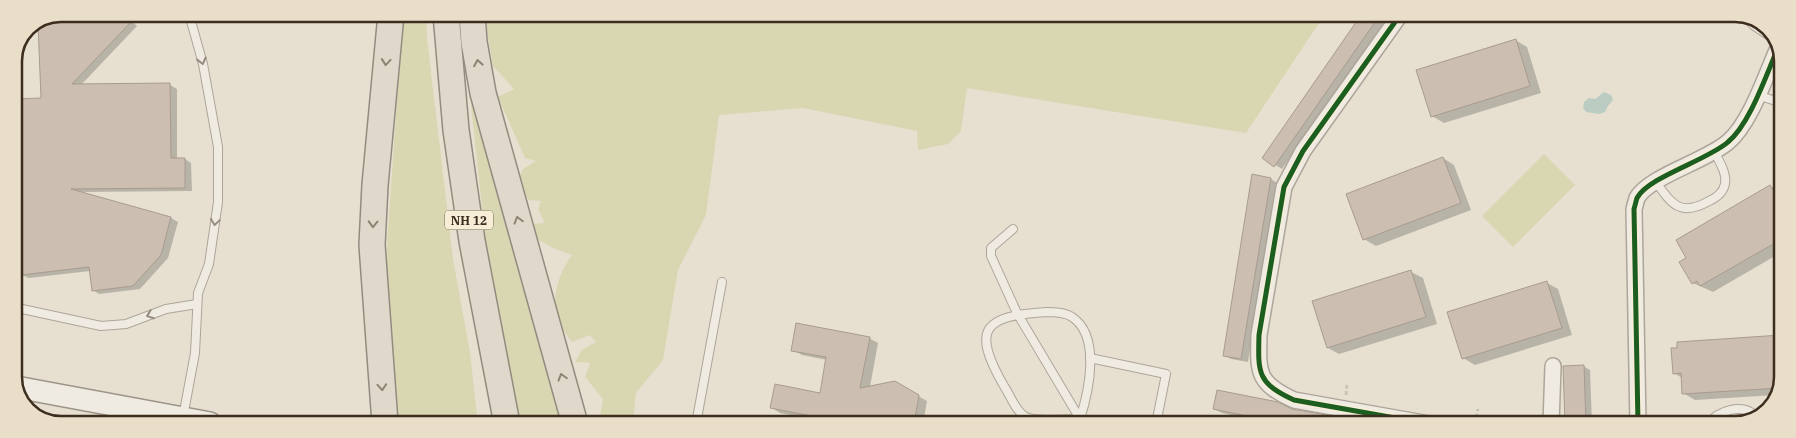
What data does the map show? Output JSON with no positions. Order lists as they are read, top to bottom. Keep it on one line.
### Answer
{"streets":{"highway":["NH 12"]}}
